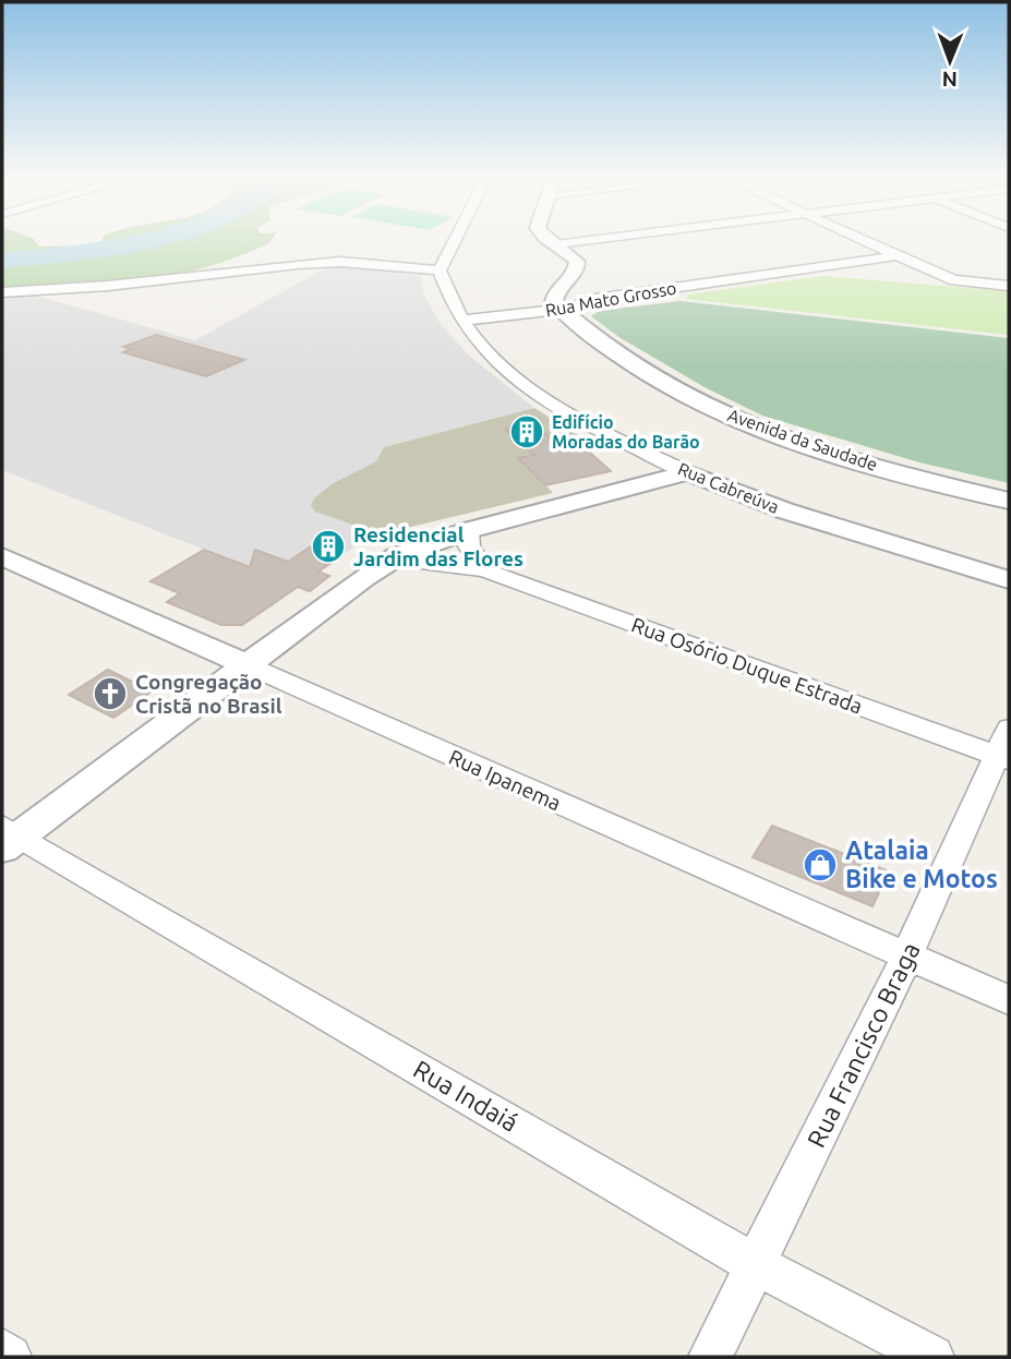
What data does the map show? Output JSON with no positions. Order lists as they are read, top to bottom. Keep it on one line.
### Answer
{"streets":{"street":["Rua Mato Grosso","Avenida da Saudade","Rua Cabreúva","Rua Osório Duque Estrada","Rua Ipanema","Rua Francisco Braga","Rua Indaiá"]},"crossings":[["Rua Mato Grosso","Avenida da Saudade"],["Rua Mato Grosso","Rua Cabreúva"],["Rua Osório Duque Estrada","Rua Francisco Braga"],["Rua Ipanema","Rua Francisco Braga"],["Rua Francisco Braga","Rua Indaiá"]],"places":{"building":["Edifício Moradas do Barão","Residencial Jardim das Flores"],"church":["Congregação Cristã no Brasil"],"shop":["Atalaia Bike e Motos"]},"north":"bottom"}
